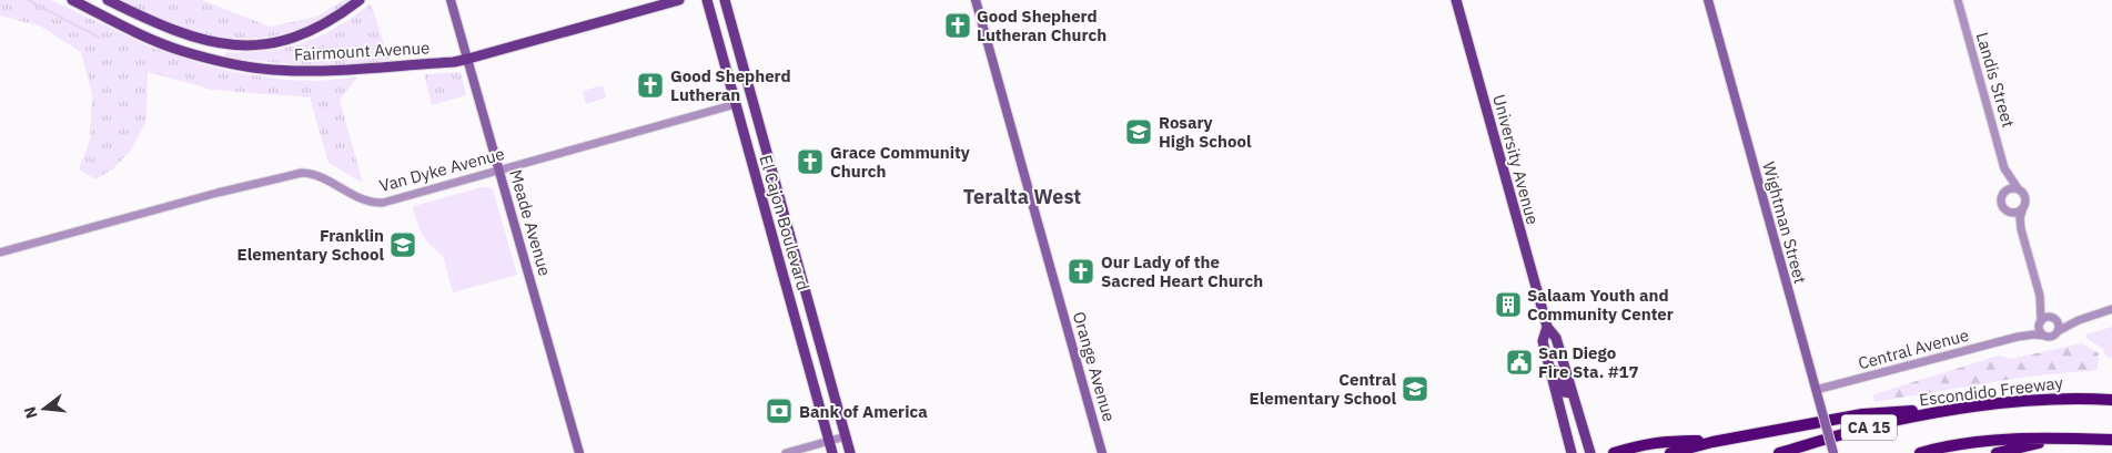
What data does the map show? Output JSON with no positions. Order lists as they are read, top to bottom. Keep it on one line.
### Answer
{"streets":{"highway":["Escondido Freeway","CA 15"],"main road":["Fairmount Avenue","University Avenue","Meade Avenue","El Cajon Boulevard","Wightman Street","Orange Avenue"],"street":["Landis Street","Van Dyke Avenue","Central Avenue"]},"crossings":[["Fairmount Avenue","Meade Avenue"],["Van Dyke Avenue","Meade Avenue"],["Van Dyke Avenue","El Cajon Boulevard"],["Wightman Street","Central Avenue"]],"districts":["Teralta West"],"places":{"church":["Good Shepherd Lutheran Church","Good Shepherd Lutheran","Grace Community Church","Our Lady of the Sacred Heart Church"],"school or university":["Rosary High School","Franklin Elementary School","Central Elementary School"],"building":["Salaam Youth and Community Center"],"public building":["San Diego Fire Sta. #17"],"bank":["Bank of America"]},"north":"left"}
